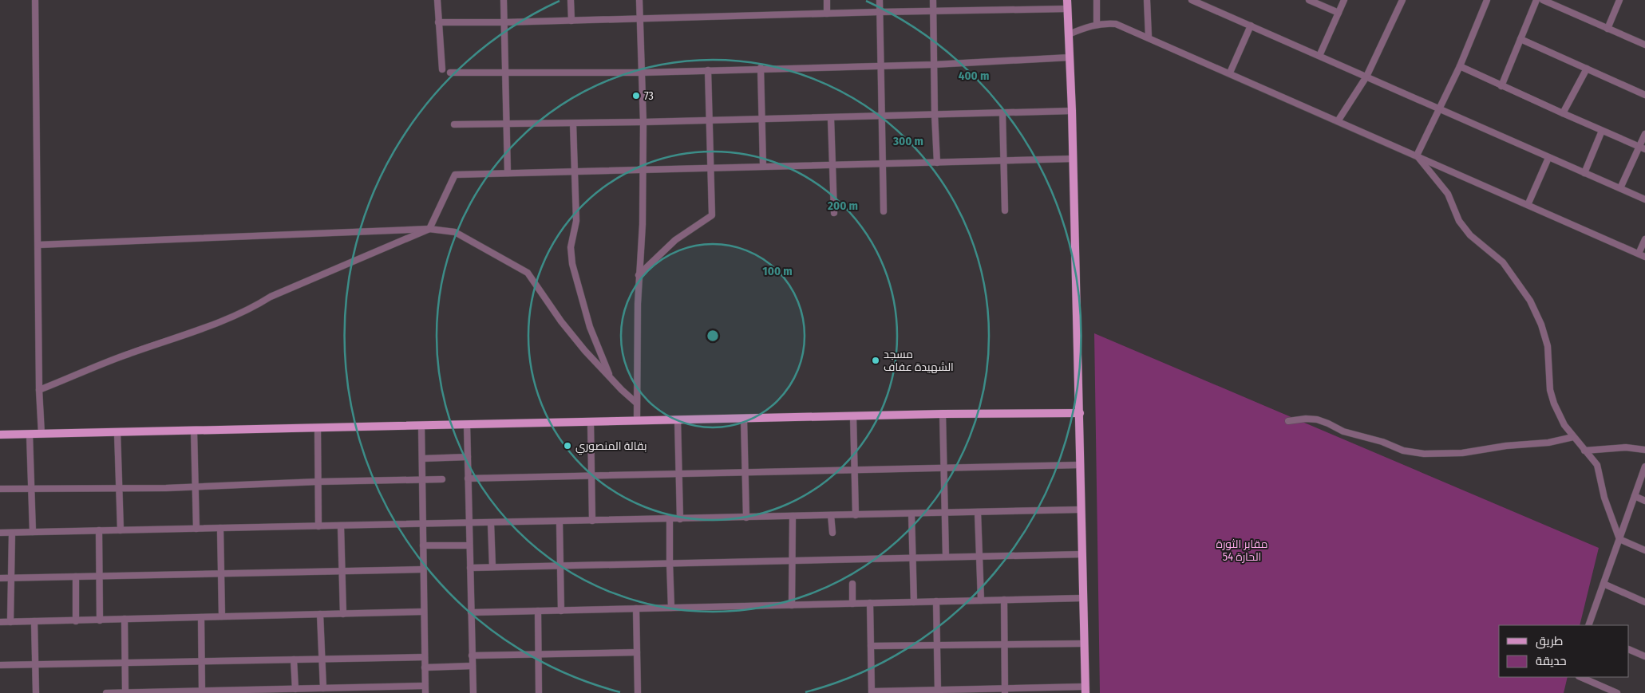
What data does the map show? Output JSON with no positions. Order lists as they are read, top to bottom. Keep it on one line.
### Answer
{"parks":["مقابر الثورة الحارة 54"],"places":["73","مسجد الشهيدة عفاف","بقالة المنصوري"],"legend":["طريق","حديقة"],"rings":["400 m","300 m","200 m","100 m"]}
